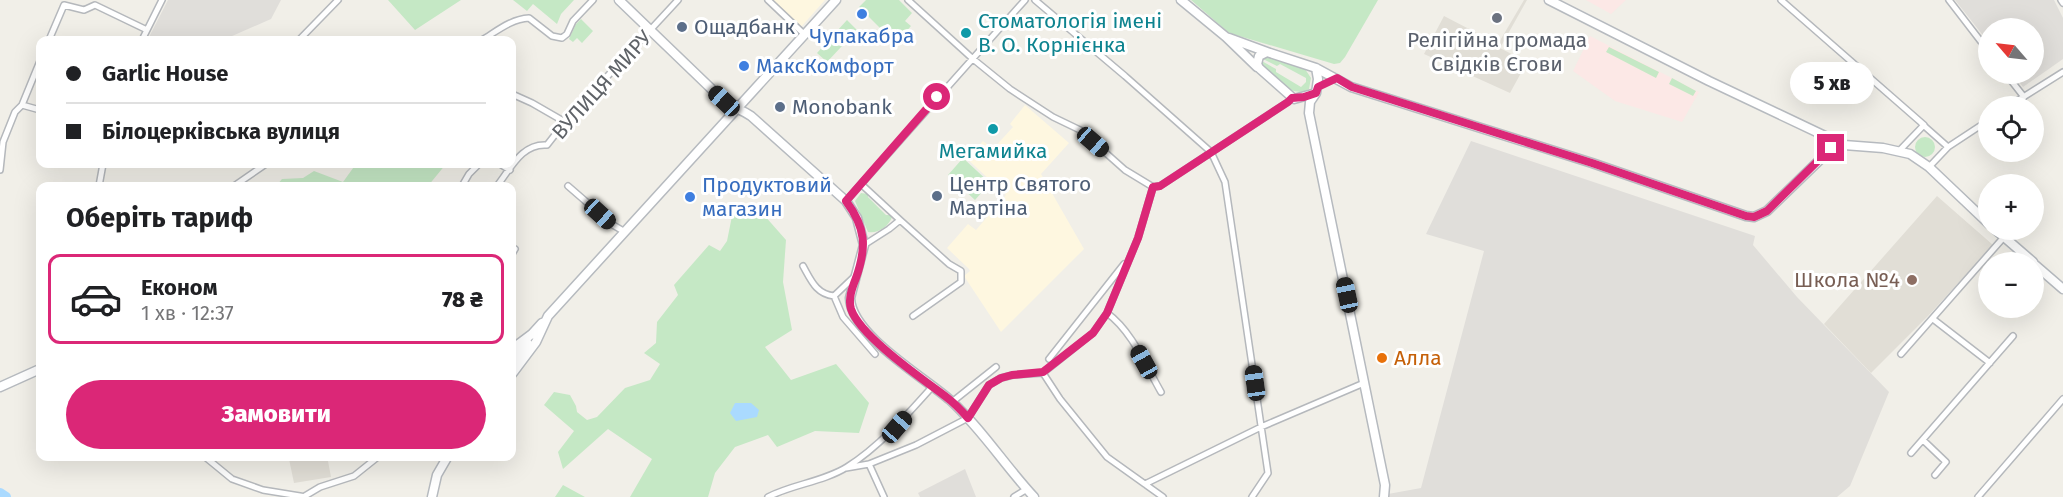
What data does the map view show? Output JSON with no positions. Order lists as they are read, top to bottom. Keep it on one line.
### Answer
{"streets":{"street":["ВУЛИЦЯ МИРУ"]},"places":["Чупакабра","Релігійна громада Свідків Єгови","Ощадбанк","Стоматологія імені В. О. Корнієнка","МаксКомфорт","Monobank","Мегамийка","Центр Святого Мартіна","Продуктовий магазин","Школа №4","Алла"],"north":"top left","page":{"map_buttons":["+","−"],"banner":["Garlic House","Білоцерківська вулиця"],"bubble":"5 хв","heading":"Оберіть тариф","list":[{"name":"Економ","note":"1 хв · 12:37","value":"78 ₴"}],"buttons":"Замовити"}}
